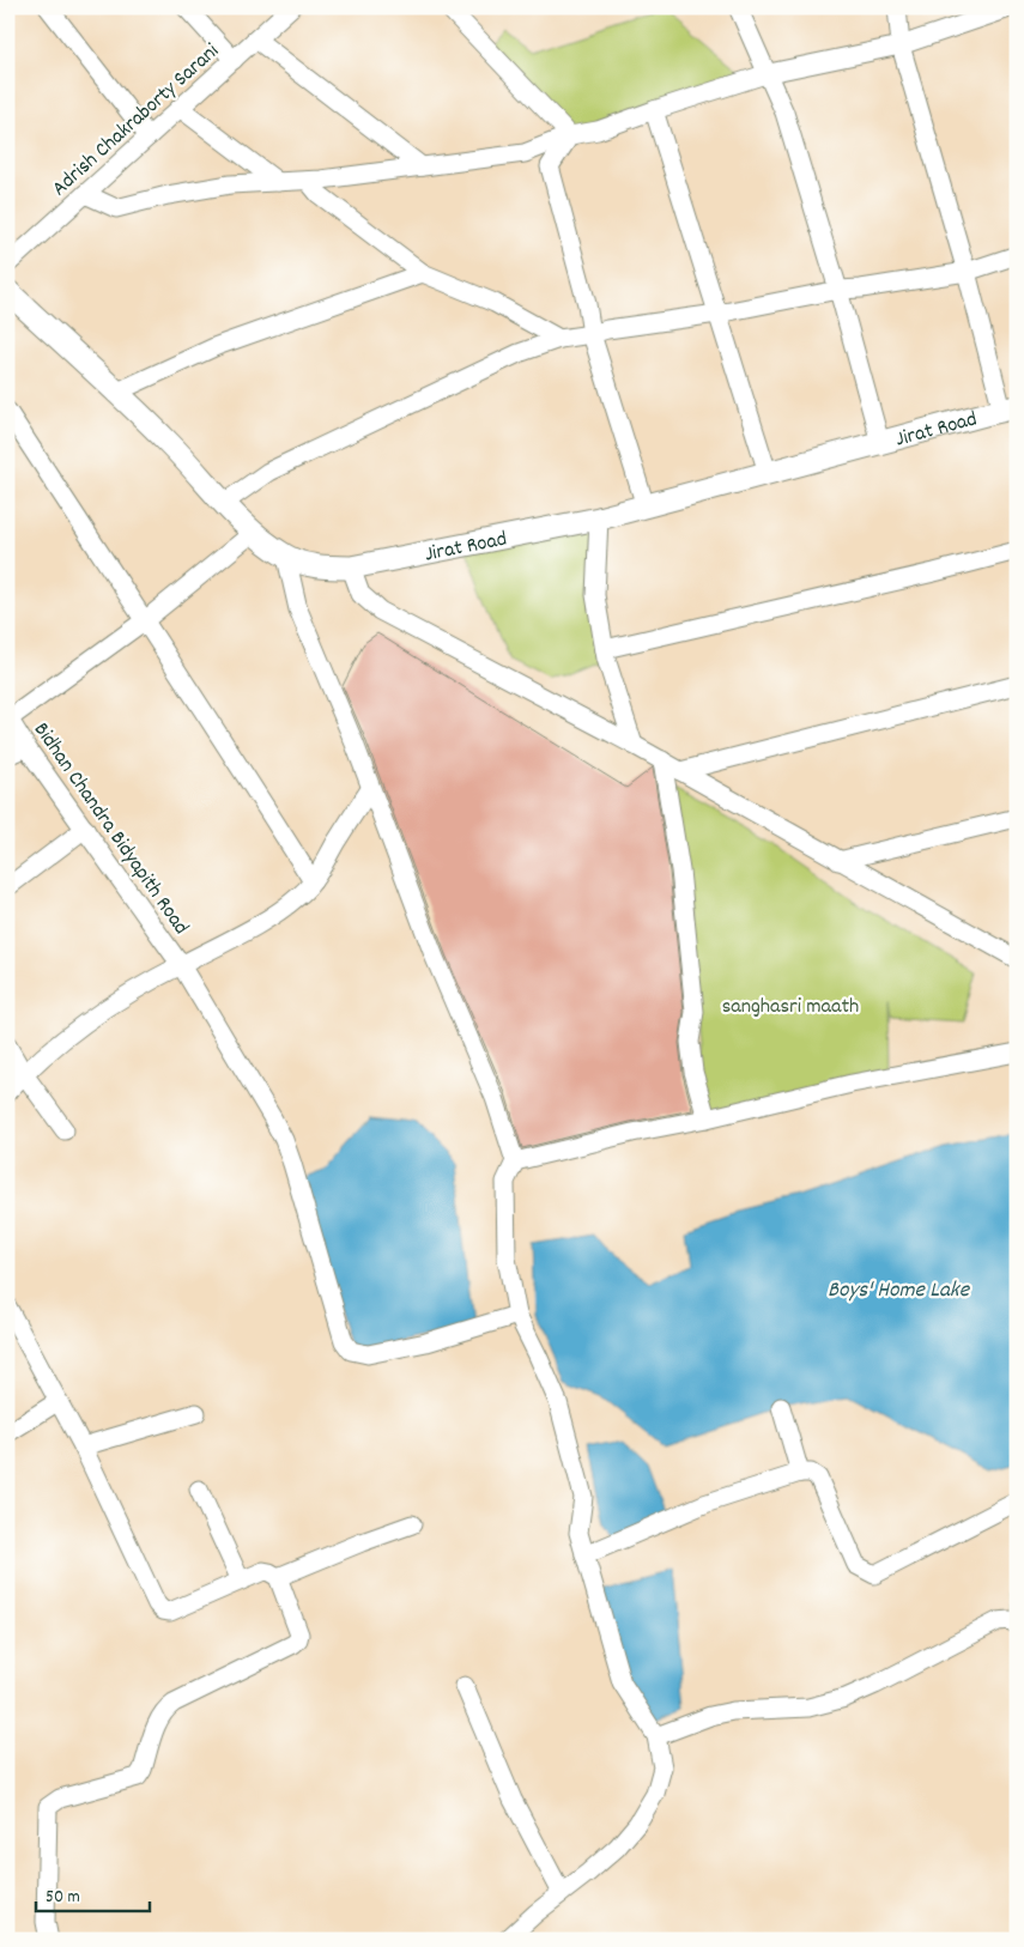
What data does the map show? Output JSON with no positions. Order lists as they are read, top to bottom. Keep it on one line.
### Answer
{"streets":{"main road":["Jirat Road"],"street":["Adrish Chakraborty Sarani","Bidhan Chandra Bidyapith Road"]},"water":["Boys' Home Lake"],"parks":["sanghasri maath"],"scale_bar":"50 m"}
